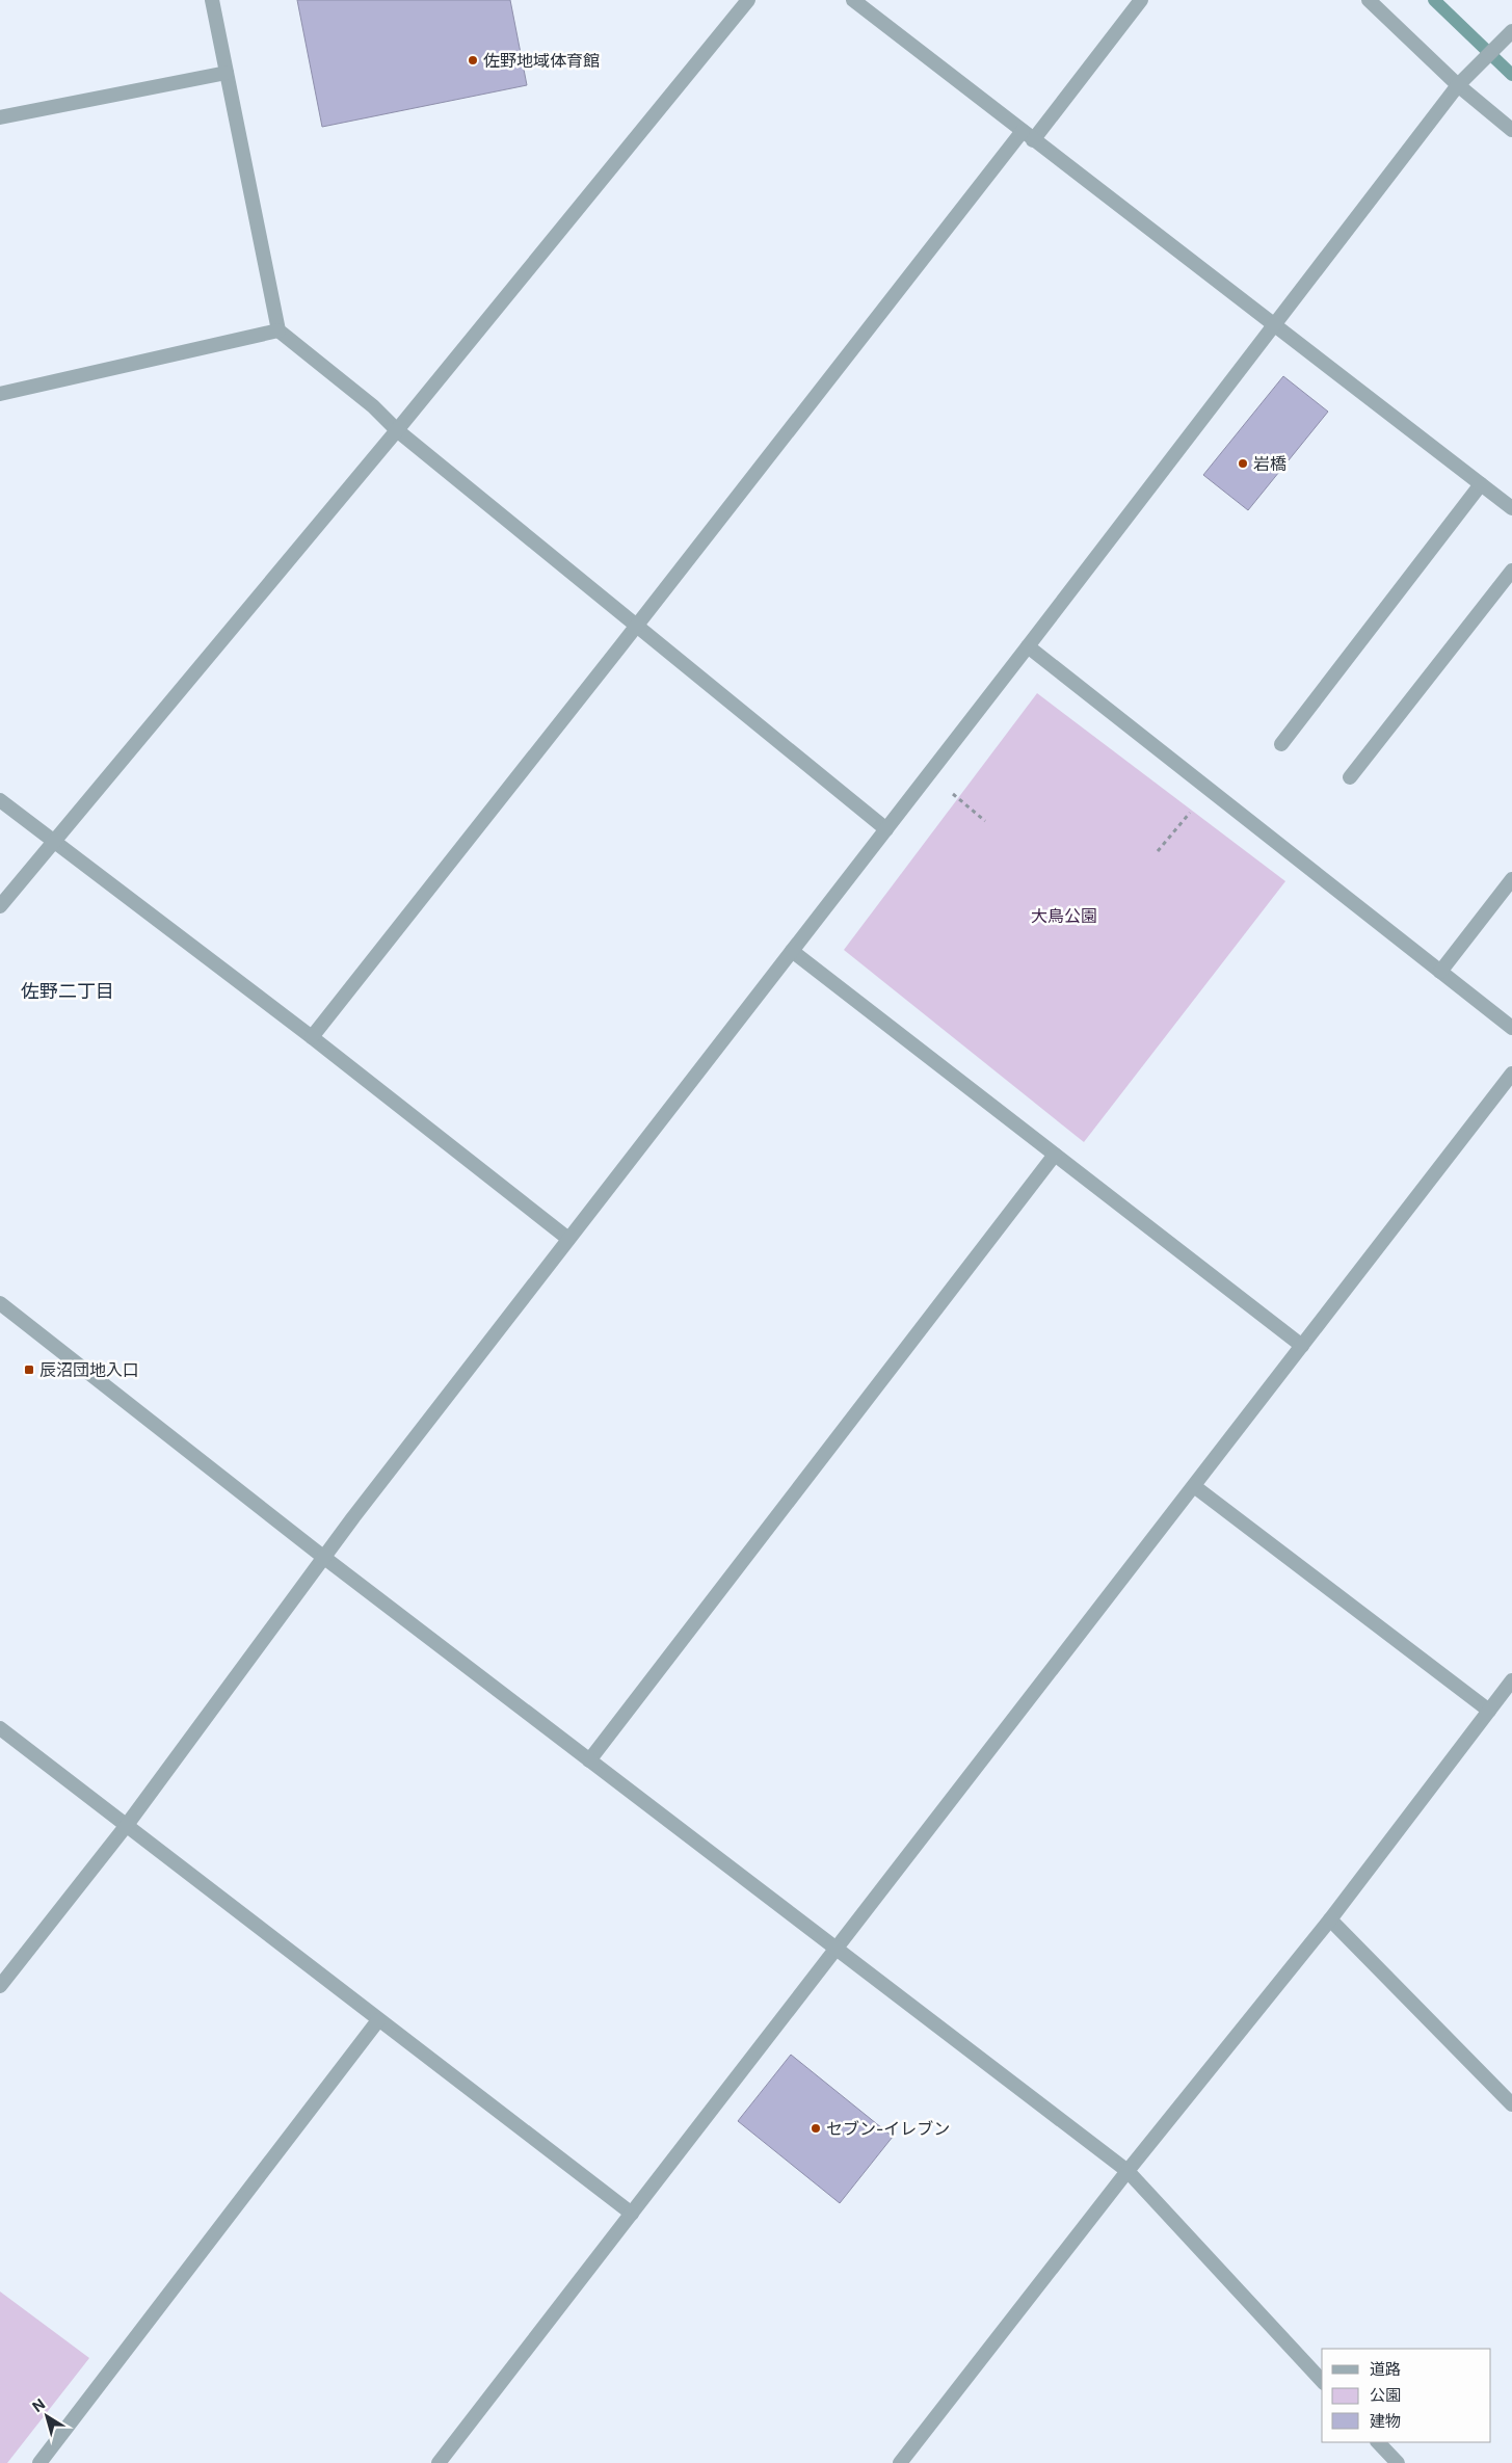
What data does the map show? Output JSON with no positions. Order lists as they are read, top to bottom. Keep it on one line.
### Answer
{"districts":["佐野二丁目"],"parks":["大鳥公園"],"places":{"other":["佐野地域体育館","岩橋","セブン-イレブン"],"transit":["辰沼団地入口"]},"legend":["道路","公園","建物"],"north":"top left"}
